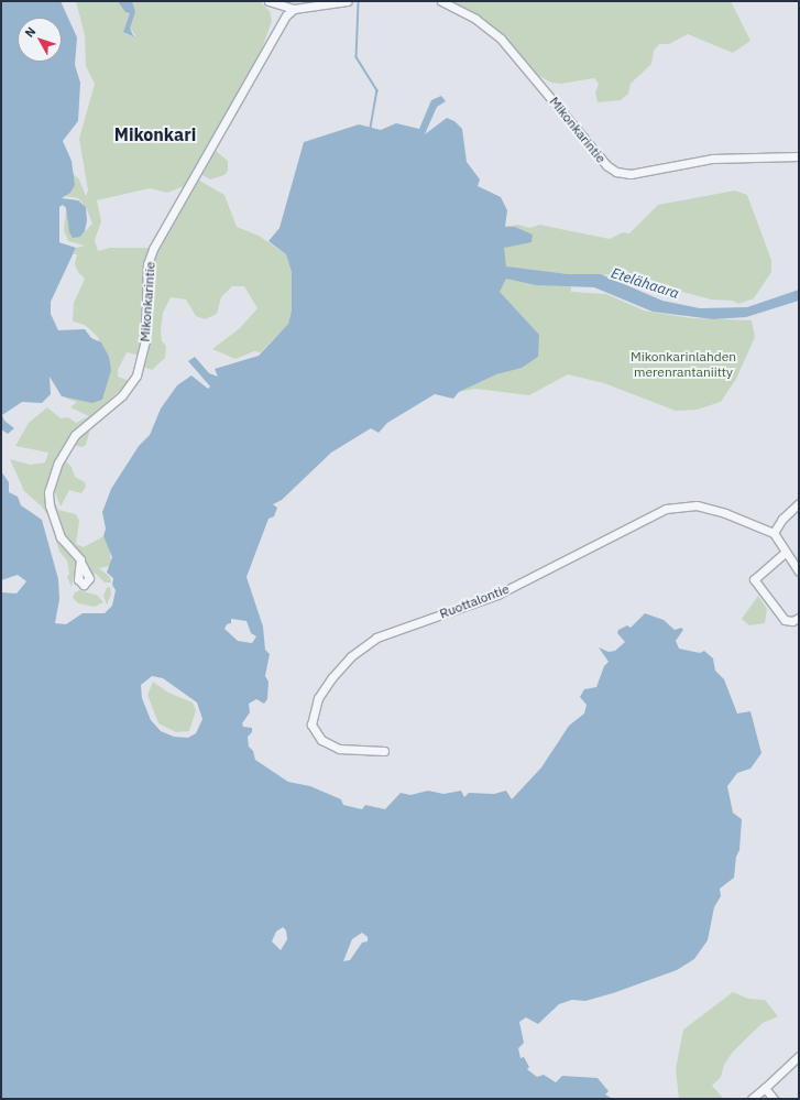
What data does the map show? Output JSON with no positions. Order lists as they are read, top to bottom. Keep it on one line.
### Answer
{"streets":{"street":["Mikonkarintie","Ruottalontie"]},"districts":["Mikonkari"],"water":["Etelähaara"],"parks":["Mikonkarinlahden merenrantaniitty"],"north":"top left"}
